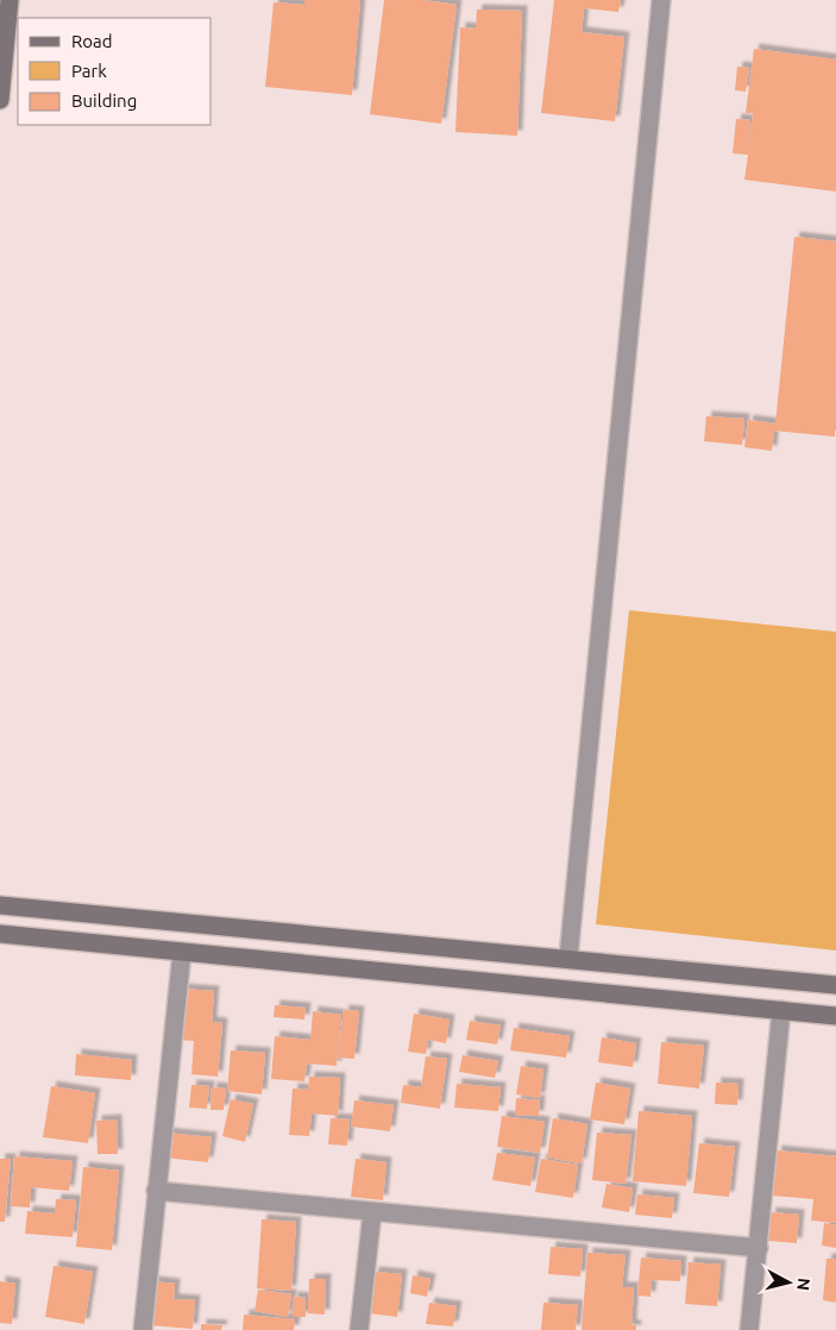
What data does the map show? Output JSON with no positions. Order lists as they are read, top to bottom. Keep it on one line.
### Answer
{"legend":["Road","Park","Building"],"north":"right"}
